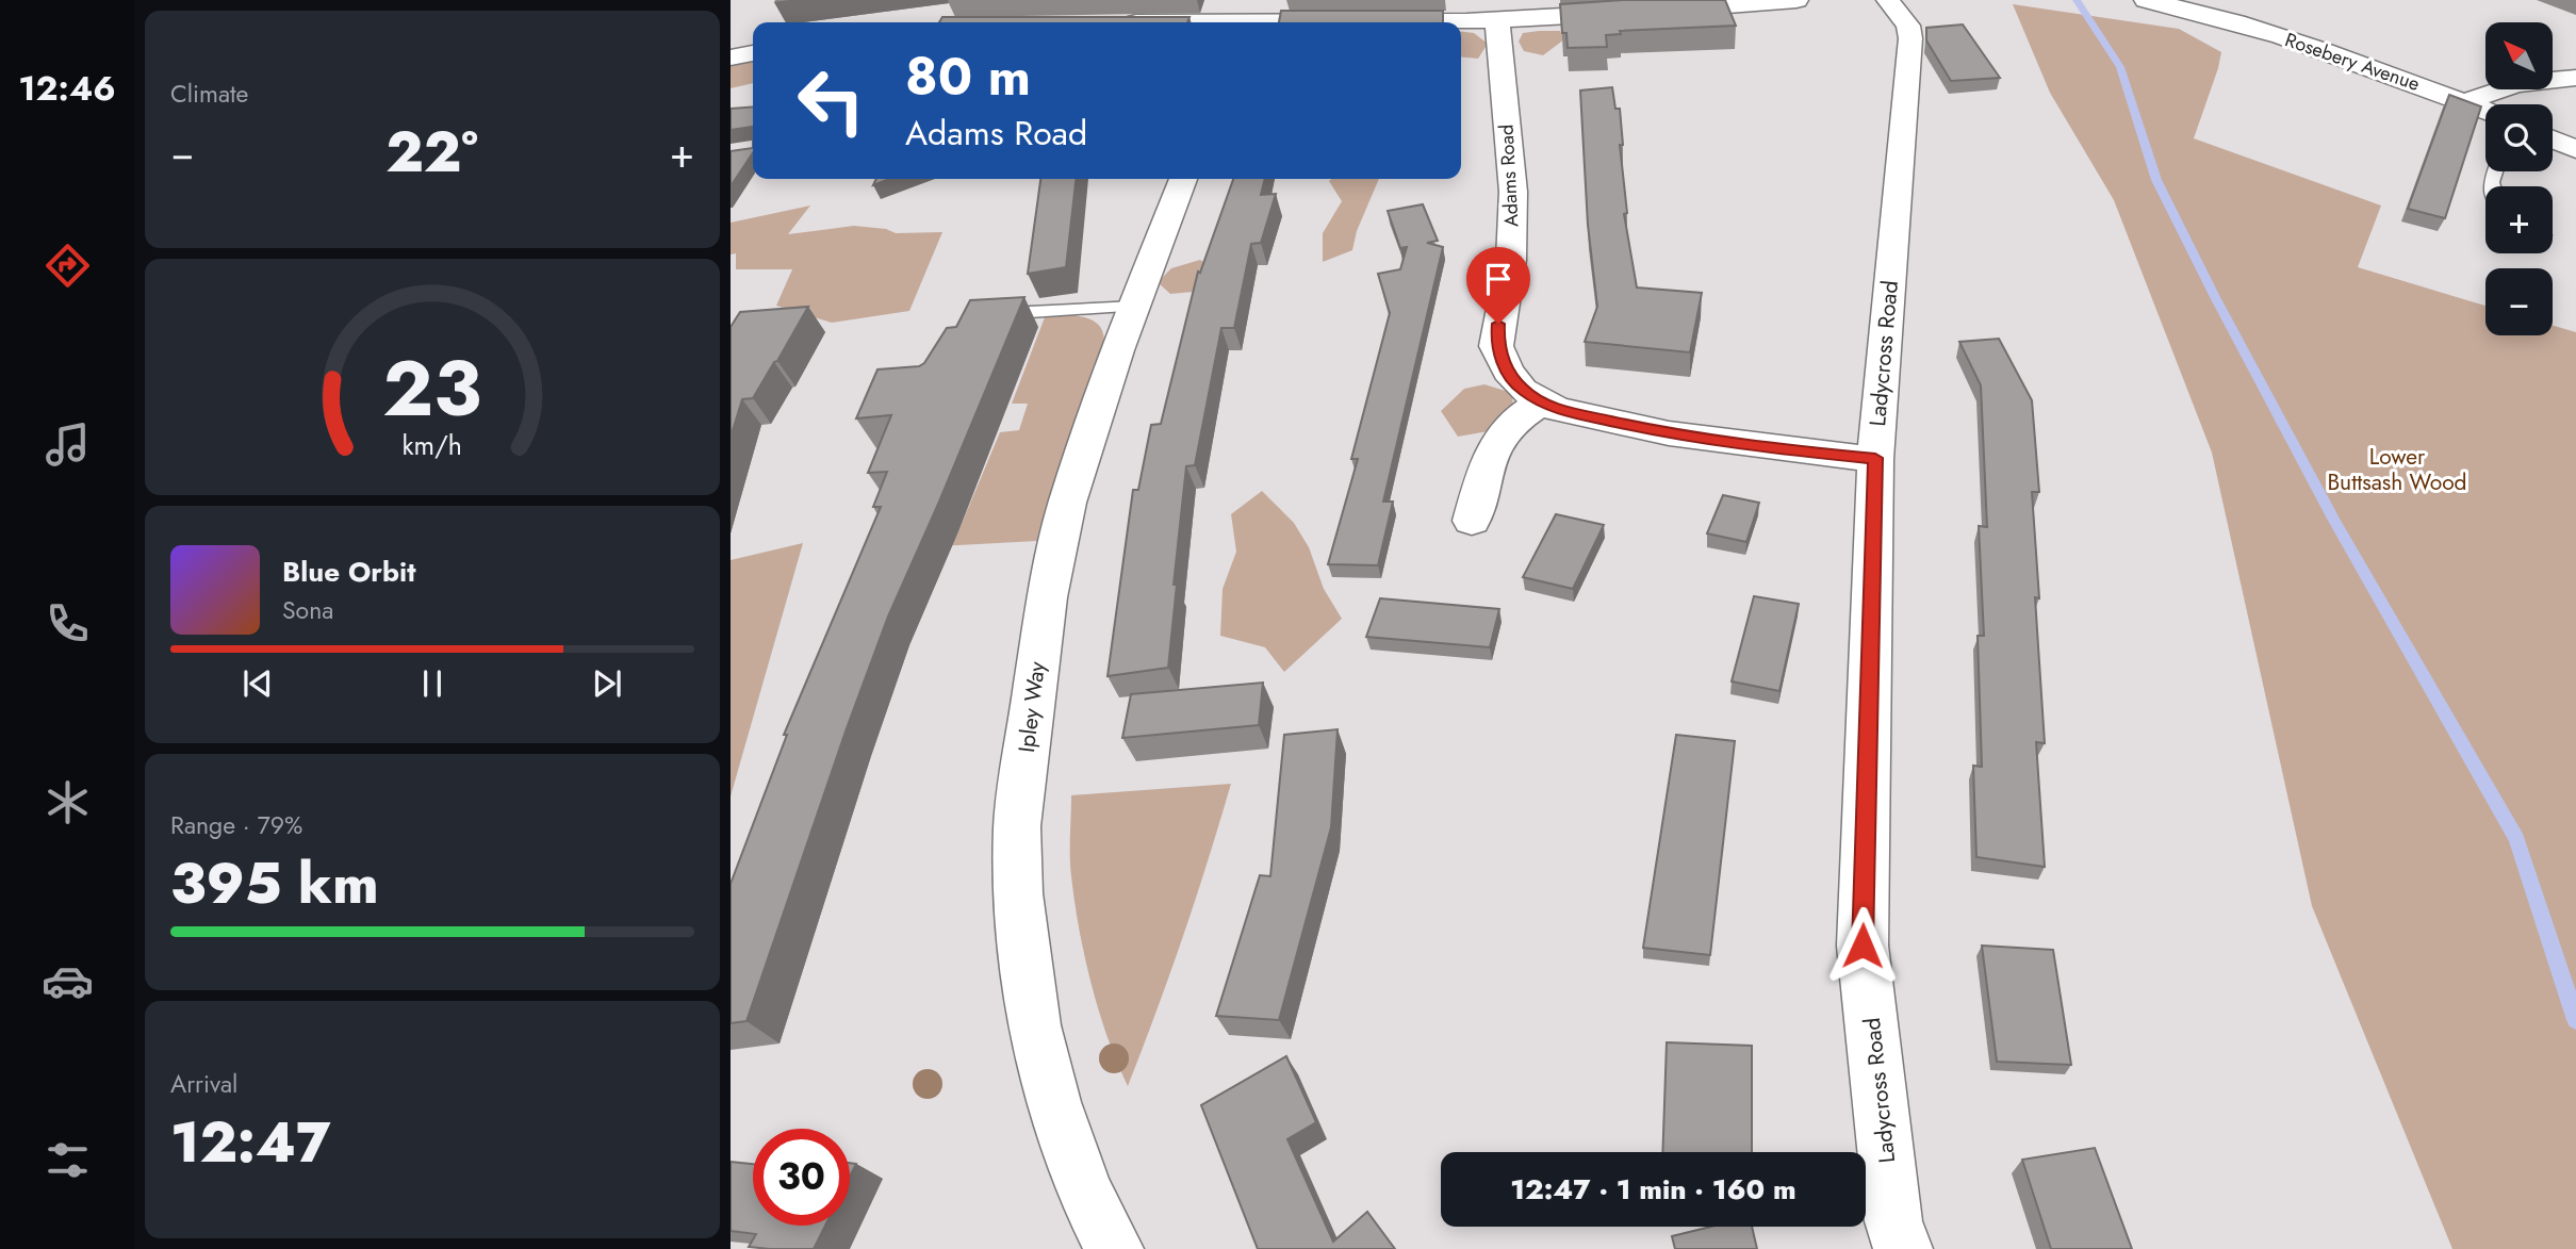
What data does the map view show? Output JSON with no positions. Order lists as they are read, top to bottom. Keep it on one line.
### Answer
{"streets":{"street":["Rosebery Avenue","Adams Road","Ladycross Road","Ipley Way"]},"crossings":[["Adams Road","Ladycross Road"]],"parks":["Lower Buttsash Wood"],"north":"top left","page":{"tabs":"12:46","tile":["Climate",["Range · 79%","395 km"],["Arrival","12:47"]],"map_buttons":["+","−"],"turn":["80 m","Adams Road"],"heat":["−","22°","+"],"song":["Blue Orbit","Sona"],"limit":"30","trip":"12:47 · 1 min · 160 m","gauge":["23","km/h"]}}
